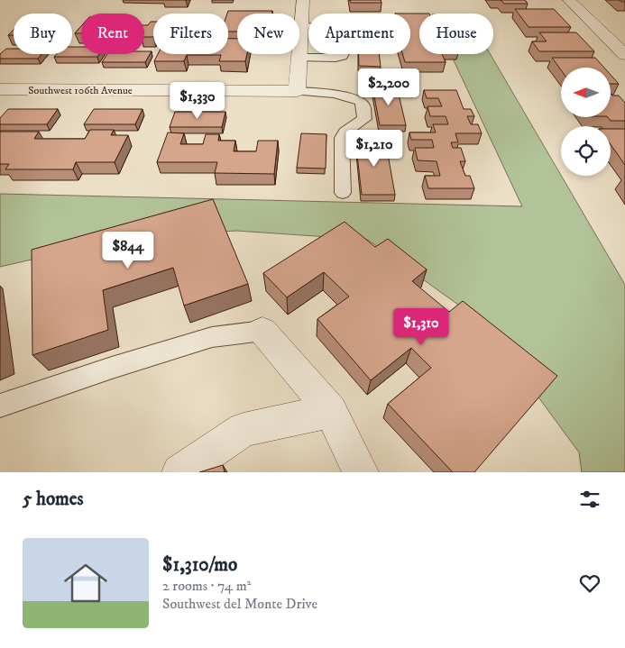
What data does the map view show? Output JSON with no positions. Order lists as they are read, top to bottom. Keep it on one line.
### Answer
{"streets":{"street":["Southwest 106th Avenue"]},"north":"left","page":{"chip":["Buy","Rent","Filters","New","Apartment","House"],"price":["$2,200","$1,330","$1,210","$844","$1,310"],"heading":"5 homes","list":[{"name":"$1,310/mo","note":"2 rooms · 74 m² · Southwest del Monte Drive"}]}}
